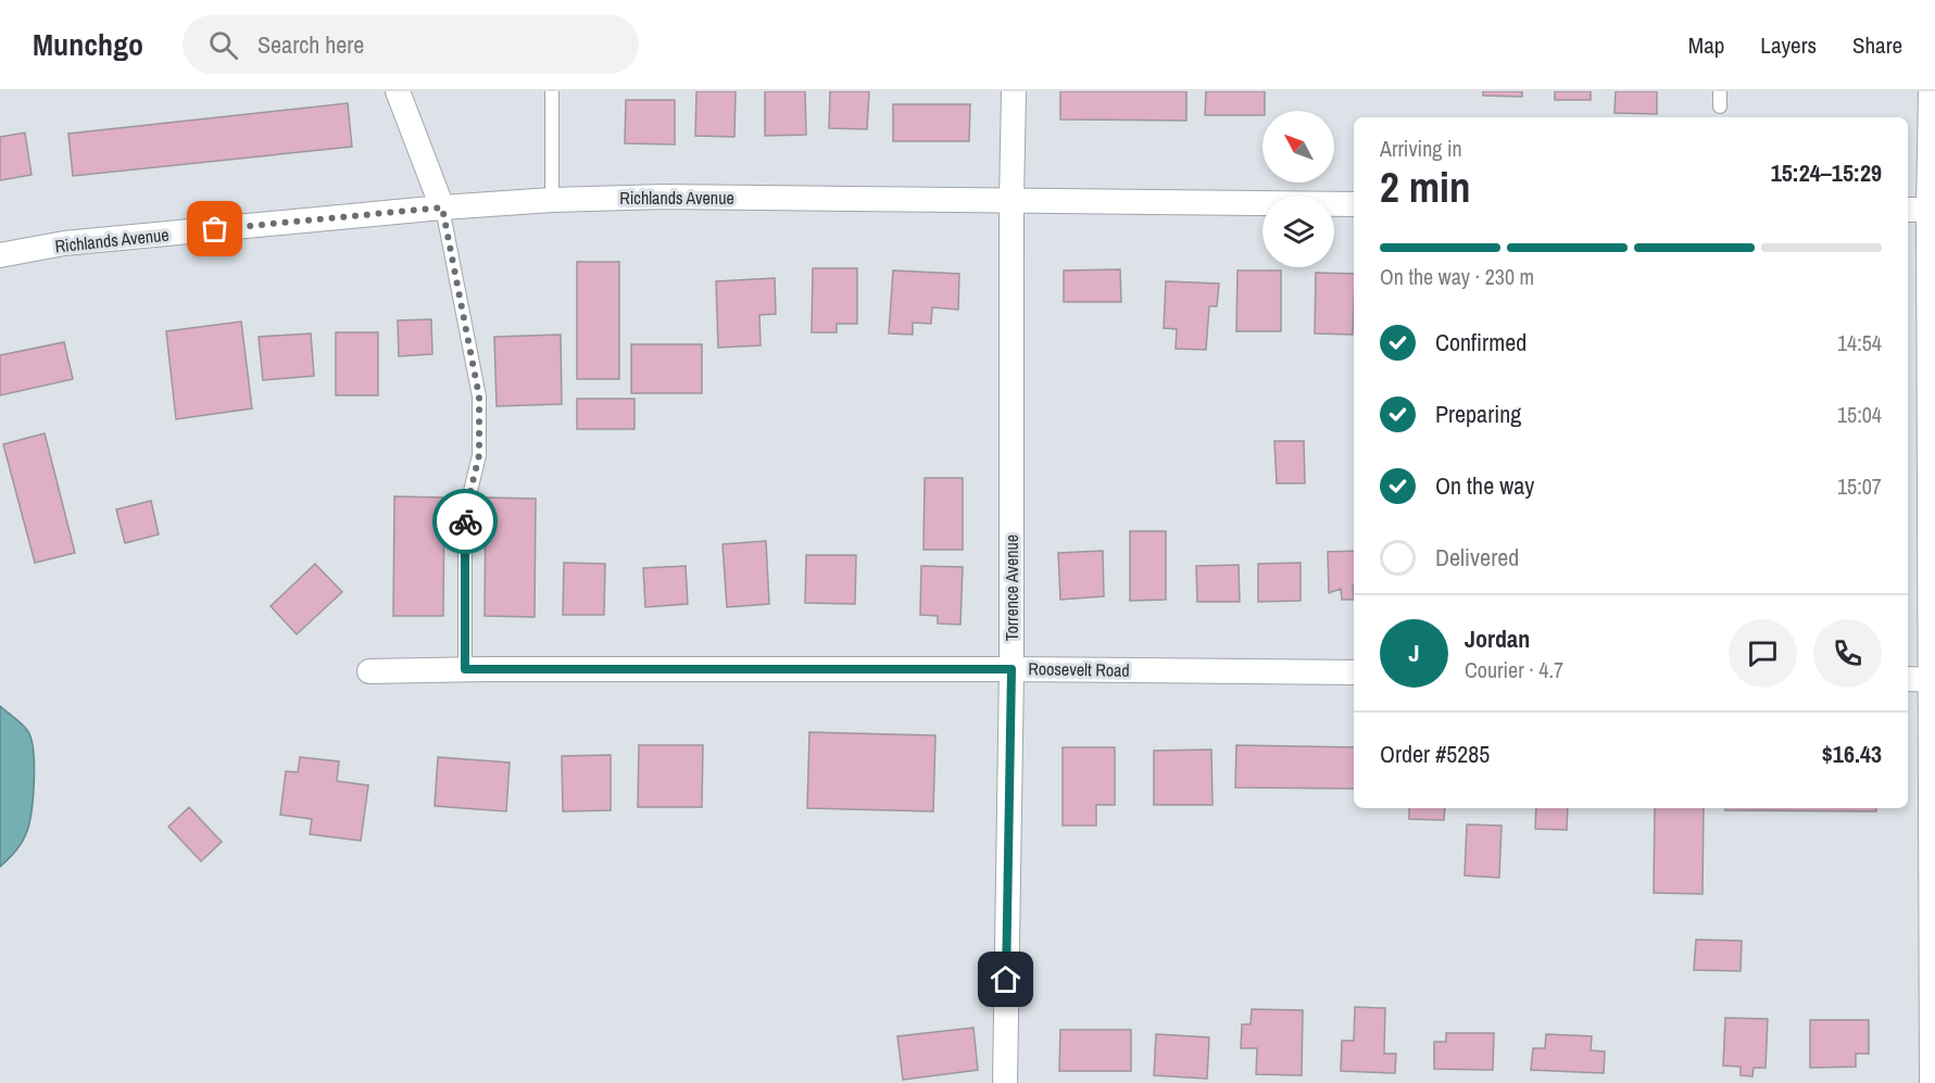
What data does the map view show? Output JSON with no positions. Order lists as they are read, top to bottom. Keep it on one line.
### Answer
{"streets":{"street":["Richlands Avenue","Torrence Avenue","Roosevelt Road"]},"crossings":[["Richlands Avenue","Torrence Avenue"],["Torrence Avenue","Roosevelt Road"]],"north":"top left","page":{"header":"Munchgo","search":"Search here","nav":["Map","Layers","Share"],"heading":["2 min","Arriving in","15:24–15:29"],"panel":["Jordan","Courier · 4.7","Order #5285","$16.43"],"bar":"On the way · 230 m","list":[["Confirmed","14:54"],["Preparing","15:04"],["On the way","15:07"],"Delivered"],"round":"J"}}
